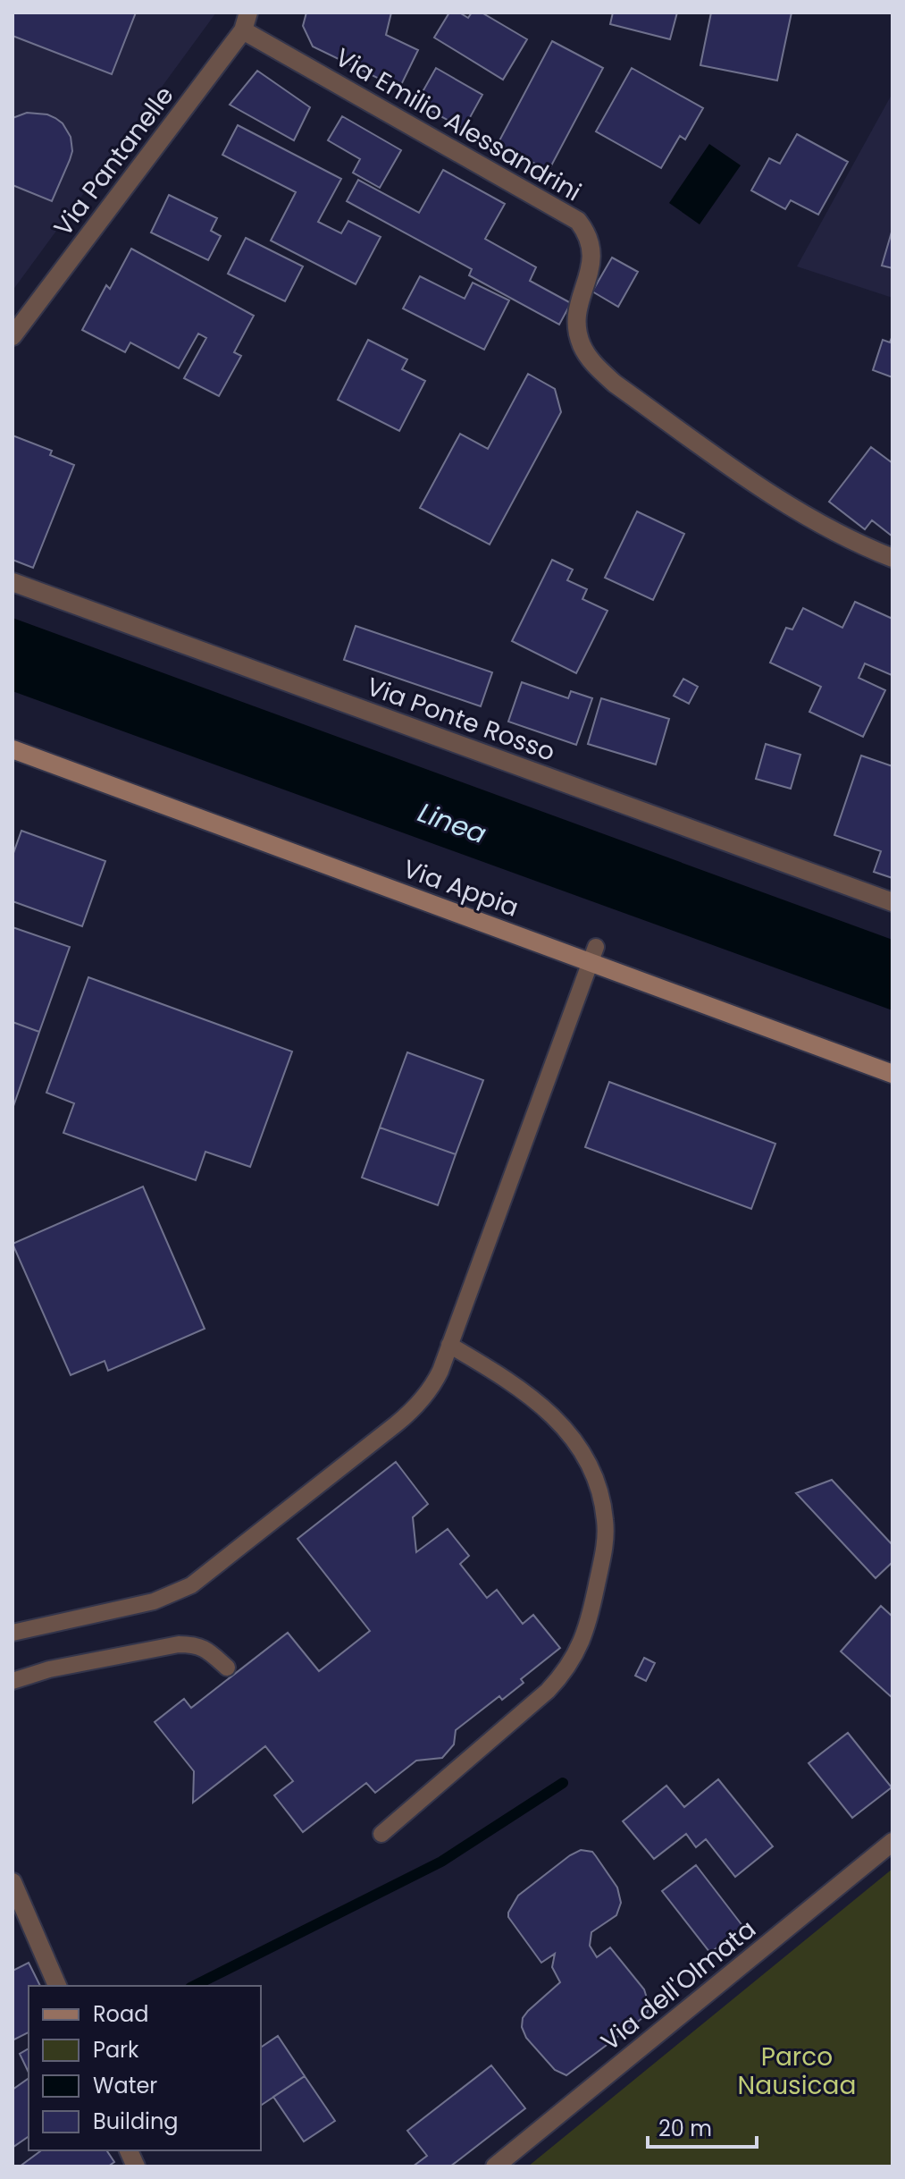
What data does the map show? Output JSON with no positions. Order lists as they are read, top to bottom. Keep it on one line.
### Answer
{"streets":{"main road":["Via Appia"],"street":["Via Emilio Alessandrini","Via Pantanelle","Via Ponte Rosso","Via dell'Olmata"]},"crossings":[["Via Emilio Alessandrini","Via Pantanelle"]],"water":["Linea"],"parks":["Parco Nausicaa"],"legend":["Road","Park","Water","Building"],"scale_bar":"20 m"}
